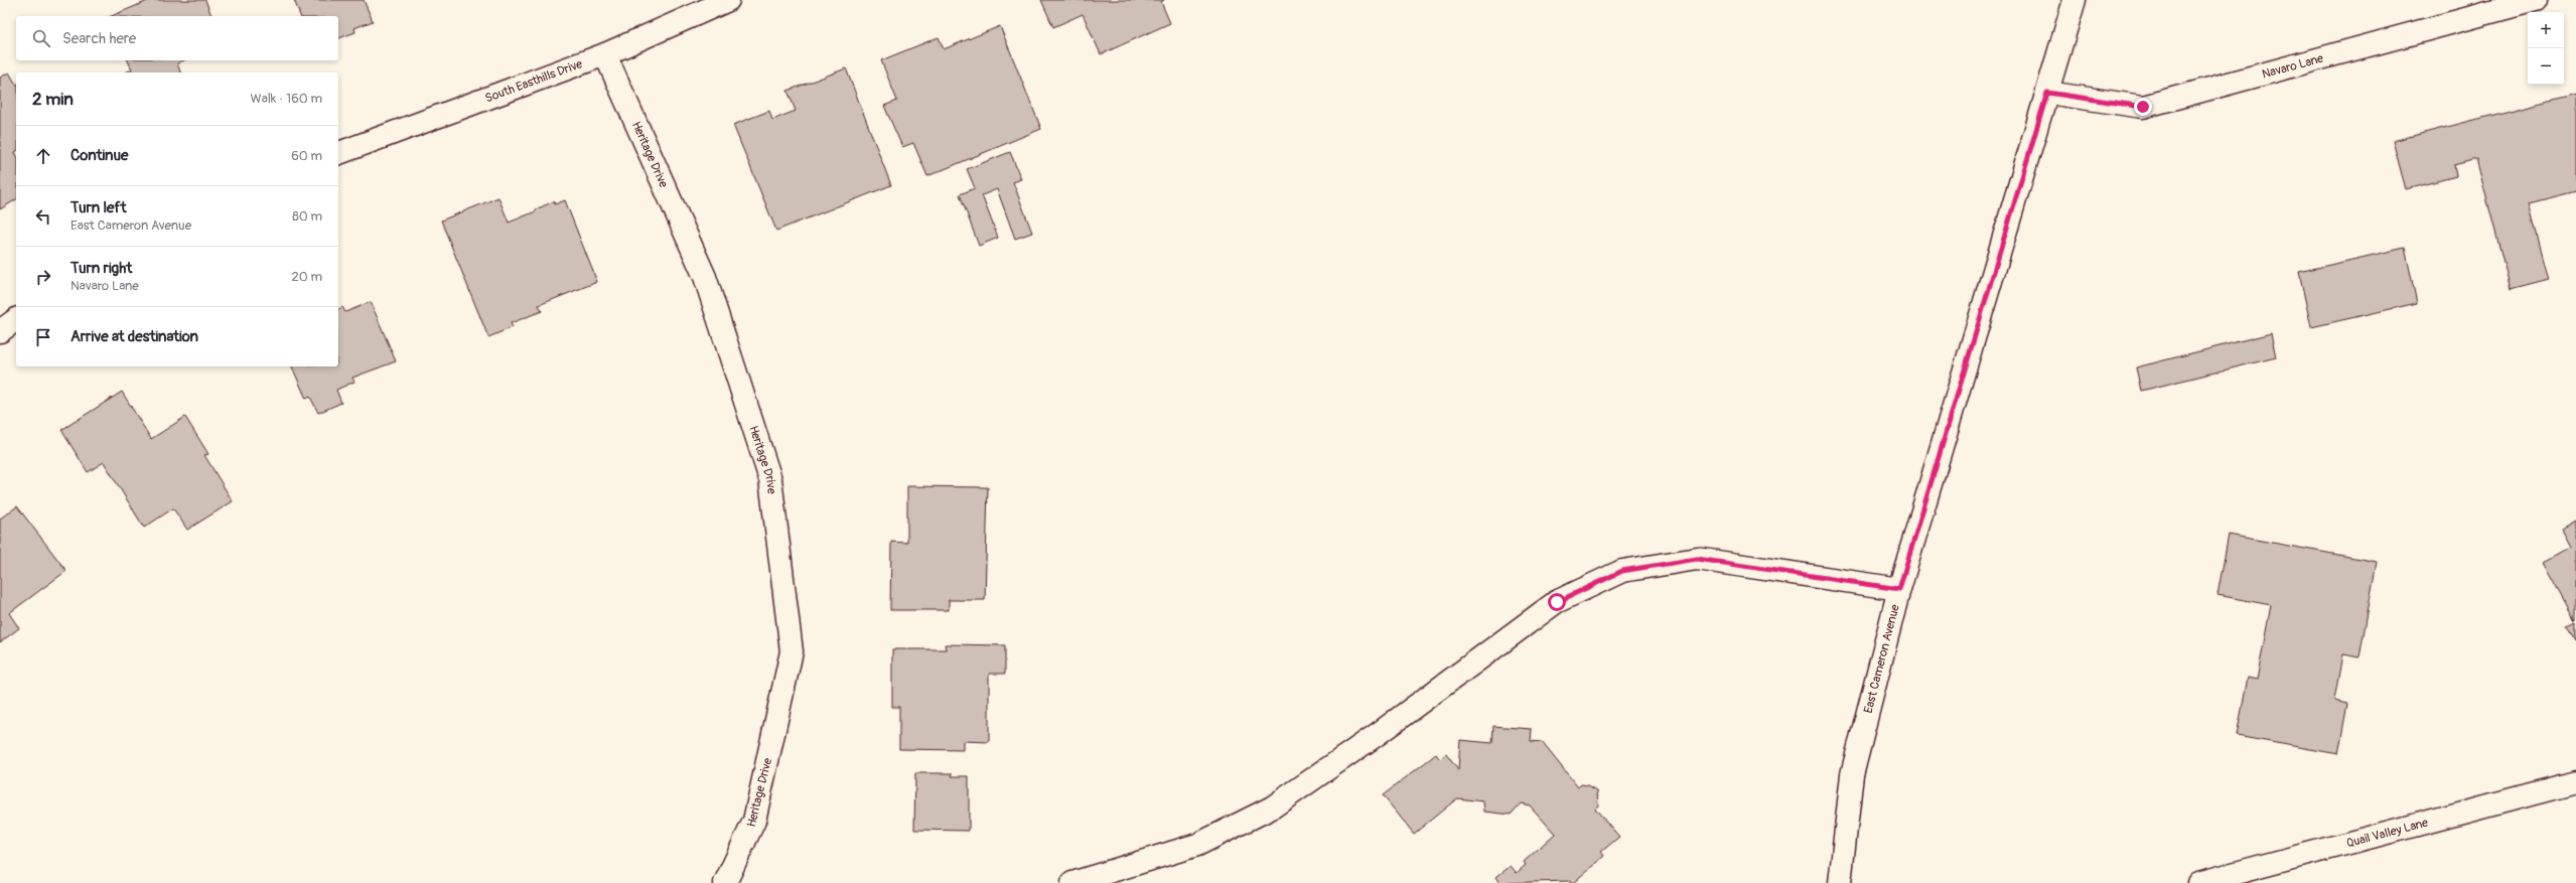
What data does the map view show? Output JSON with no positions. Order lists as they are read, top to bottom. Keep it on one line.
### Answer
{"streets":{"street":["Navaro Lane","South Easthills Drive","Heritage Drive","East Cameron Avenue","Quail Valley Lane"]},"crossings":[["Navaro Lane","East Cameron Avenue"],["South Easthills Drive","Heritage Drive"]],"page":{"map_buttons":["+","−"],"search":"Search here","heading":["2 min","Walk · 160 m"],"list":[["Continue","60 m"],["Turn left","East Cameron Avenue","80 m"],["Turn right","Navaro Lane","20 m"],"Arrive at destination"]}}
